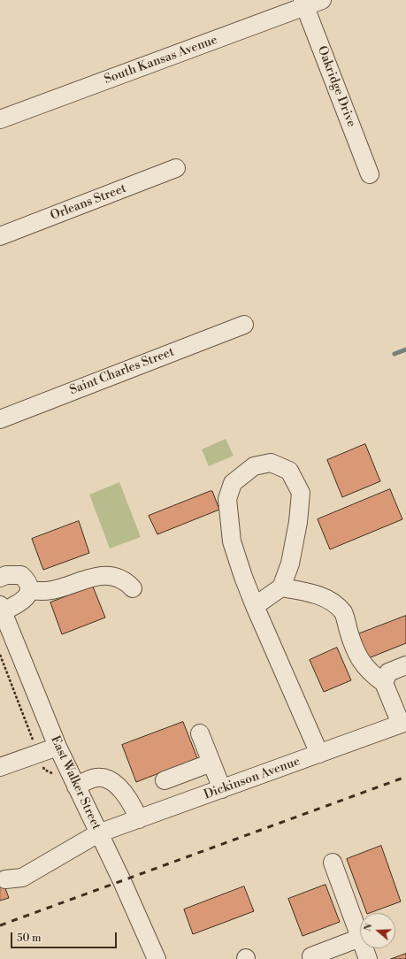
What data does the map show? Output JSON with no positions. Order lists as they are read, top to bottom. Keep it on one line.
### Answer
{"streets":{"street":["South Kansas Avenue","Oakridge Drive","Orleans Street","Saint Charles Street","Dickinson Avenue","East Walker Street"]},"crossings":[["South Kansas Avenue","Oakridge Drive"],["Dickinson Avenue","East Walker Street"]],"scale_bar":"50 m","north":"left"}
